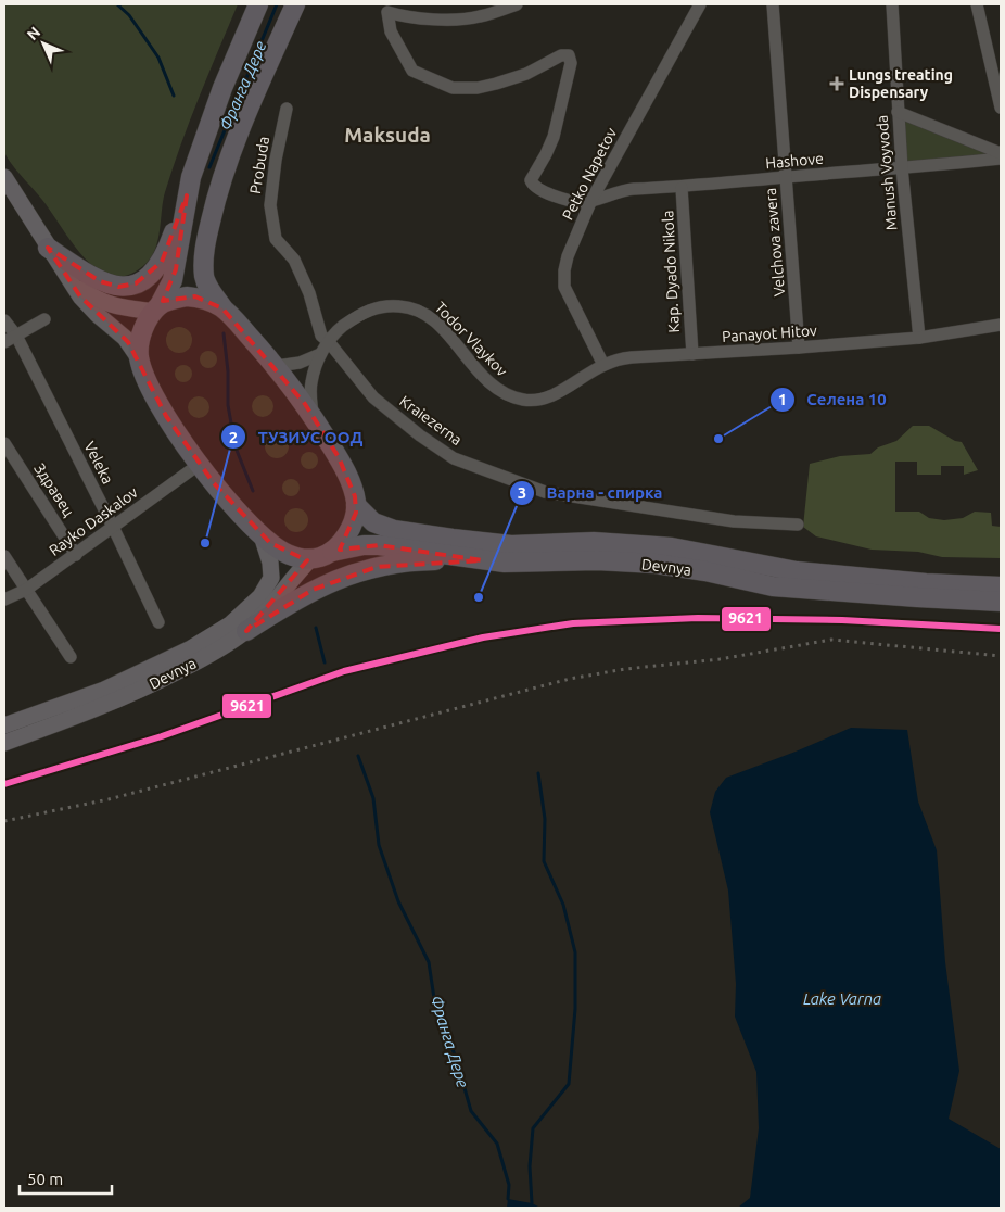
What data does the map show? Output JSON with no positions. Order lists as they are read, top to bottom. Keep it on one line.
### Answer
{"streets":{"highway":["Devnya"],"street":["Hashove","Probuda","Manush Voyvoda","Petko Napetov","Velchova zavera","Kap. Dyado Nikola","Panayot Hitov","Todor Vlaykov","Kraiezerna","Veleka","Здравец","Rayko Daskalov"]},"crossings":[["Hashove","Manush Voyvoda"],["Hashove","Petko Napetov"],["Hashove","Velchova zavera"],["Hashove","Kap. Dyado Nikola"],["Probuda","Todor Vlaykov"],["Probuda","Kraiezerna"],["Manush Voyvoda","Panayot Hitov"],["Petko Napetov","Panayot Hitov"],["Velchova zavera","Panayot Hitov"],["Kap. Dyado Nikola","Panayot Hitov"],["Panayot Hitov","Todor Vlaykov"],["Todor Vlaykov","Kraiezerna"],["Veleka","Rayko Daskalov"],["Здравец","Rayko Daskalov"]],"districts":["Maksuda"],"water":["Франга Дере","Lake Varna"],"places":{"health":["Lungs treating Dispensary"],"other":["Селена 10","ТУЗИУС ООД","Варна - спирка"]},"lines":["transit line 9621"],"scale_bar":"50 m","north":"top left"}
